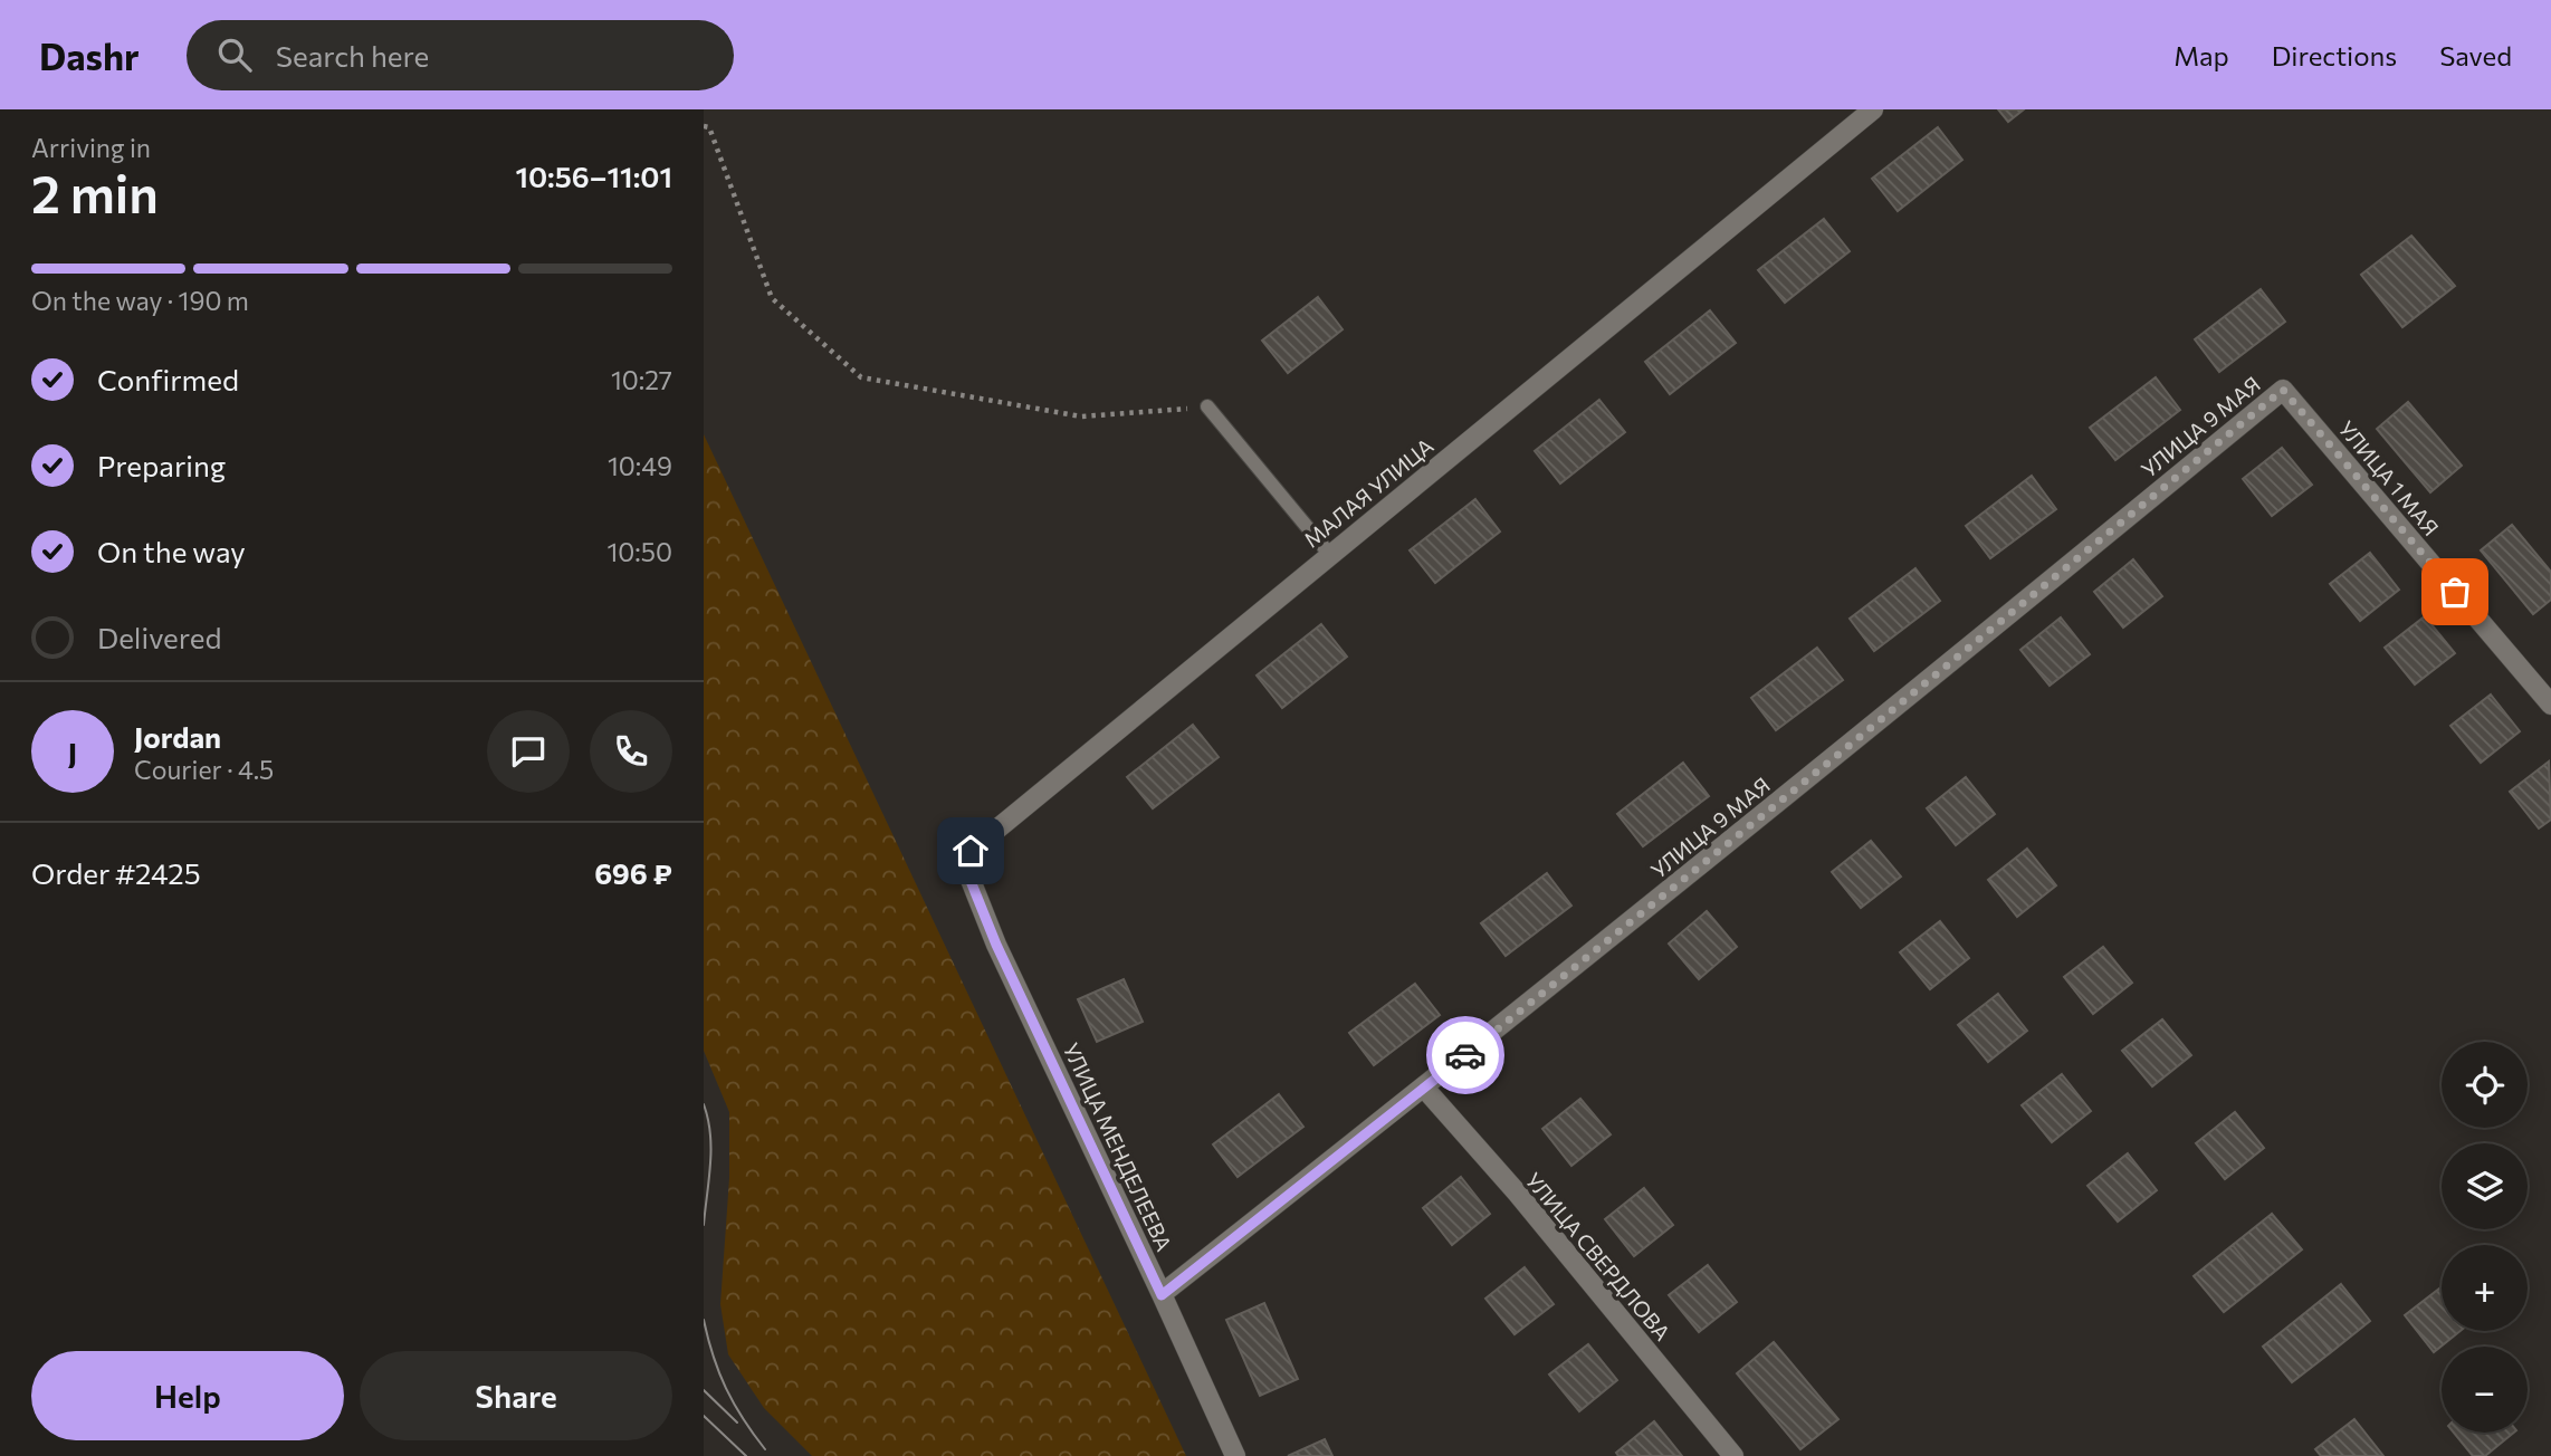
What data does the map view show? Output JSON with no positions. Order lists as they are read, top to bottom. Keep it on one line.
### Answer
{"streets":{"street":["УЛИЦА 9 МАЯ","УЛИЦА 1 МАЯ","МАЛАЯ УЛИЦА","УЛИЦА МЕНДЕЛЕЕВА","УЛИЦА СВЕРДЛОВА"]},"crossings":[["УЛИЦА 9 МАЯ","УЛИЦА 1 МАЯ"],["УЛИЦА 9 МАЯ","УЛИЦА МЕНДЕЛЕЕВА"],["УЛИЦА 9 МАЯ","УЛИЦА СВЕРДЛОВА"],["МАЛАЯ УЛИЦА","УЛИЦА МЕНДЕЛЕЕВА"]],"page":{"header":"Dashr","search":"Search here","nav":["Map","Directions","Saved"],"heading":["2 min","Arriving in","10:56–11:01"],"panel":["Jordan","Courier · 4.5","Order #2425","696 ₽"],"bar":"On the way · 190 m","list":[["Confirmed","10:27"],["Preparing","10:49"],["On the way","10:50"],"Delivered"],"round":"J","map_buttons":["+","−"],"buttons":["Help","Share"]}}
